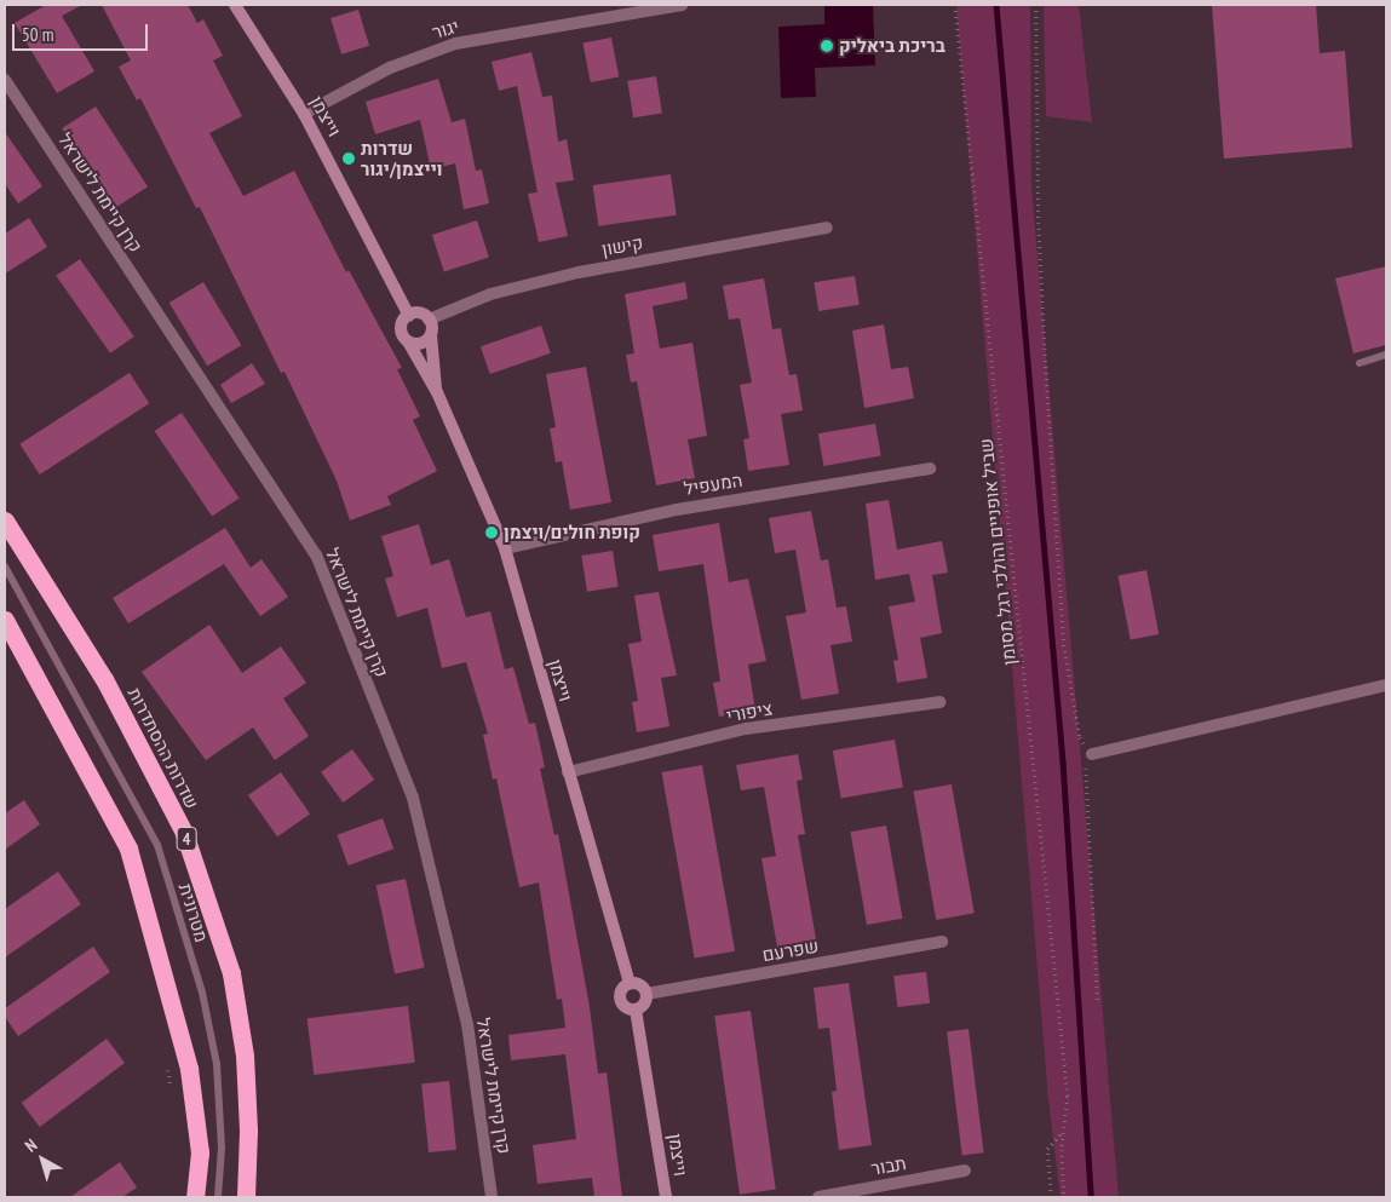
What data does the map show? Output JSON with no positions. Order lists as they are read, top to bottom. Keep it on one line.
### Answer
{"streets":{"highway":["שדרות ההסתדרות","4"],"street":["יגור","וייצמן","קרן קיימת לישראל","קישון","המעפיל","ציפורי","שפרעם","תבור"],"lane":["מטרונית"],"path":["שביל אופניים והולכי רגל מסומן"]},"crossings":[["יגור","וייצמן"],["וייצמן","קישון"],["וייצמן","המעפיל"],["וייצמן","ציפורי"],["וייצמן","שפרעם"]],"places":["בריכת ביאליק","שדרות וייצמן/יגור","קופת חולים/ויצמן"],"scale_bar":"50 m","north":"top left"}
